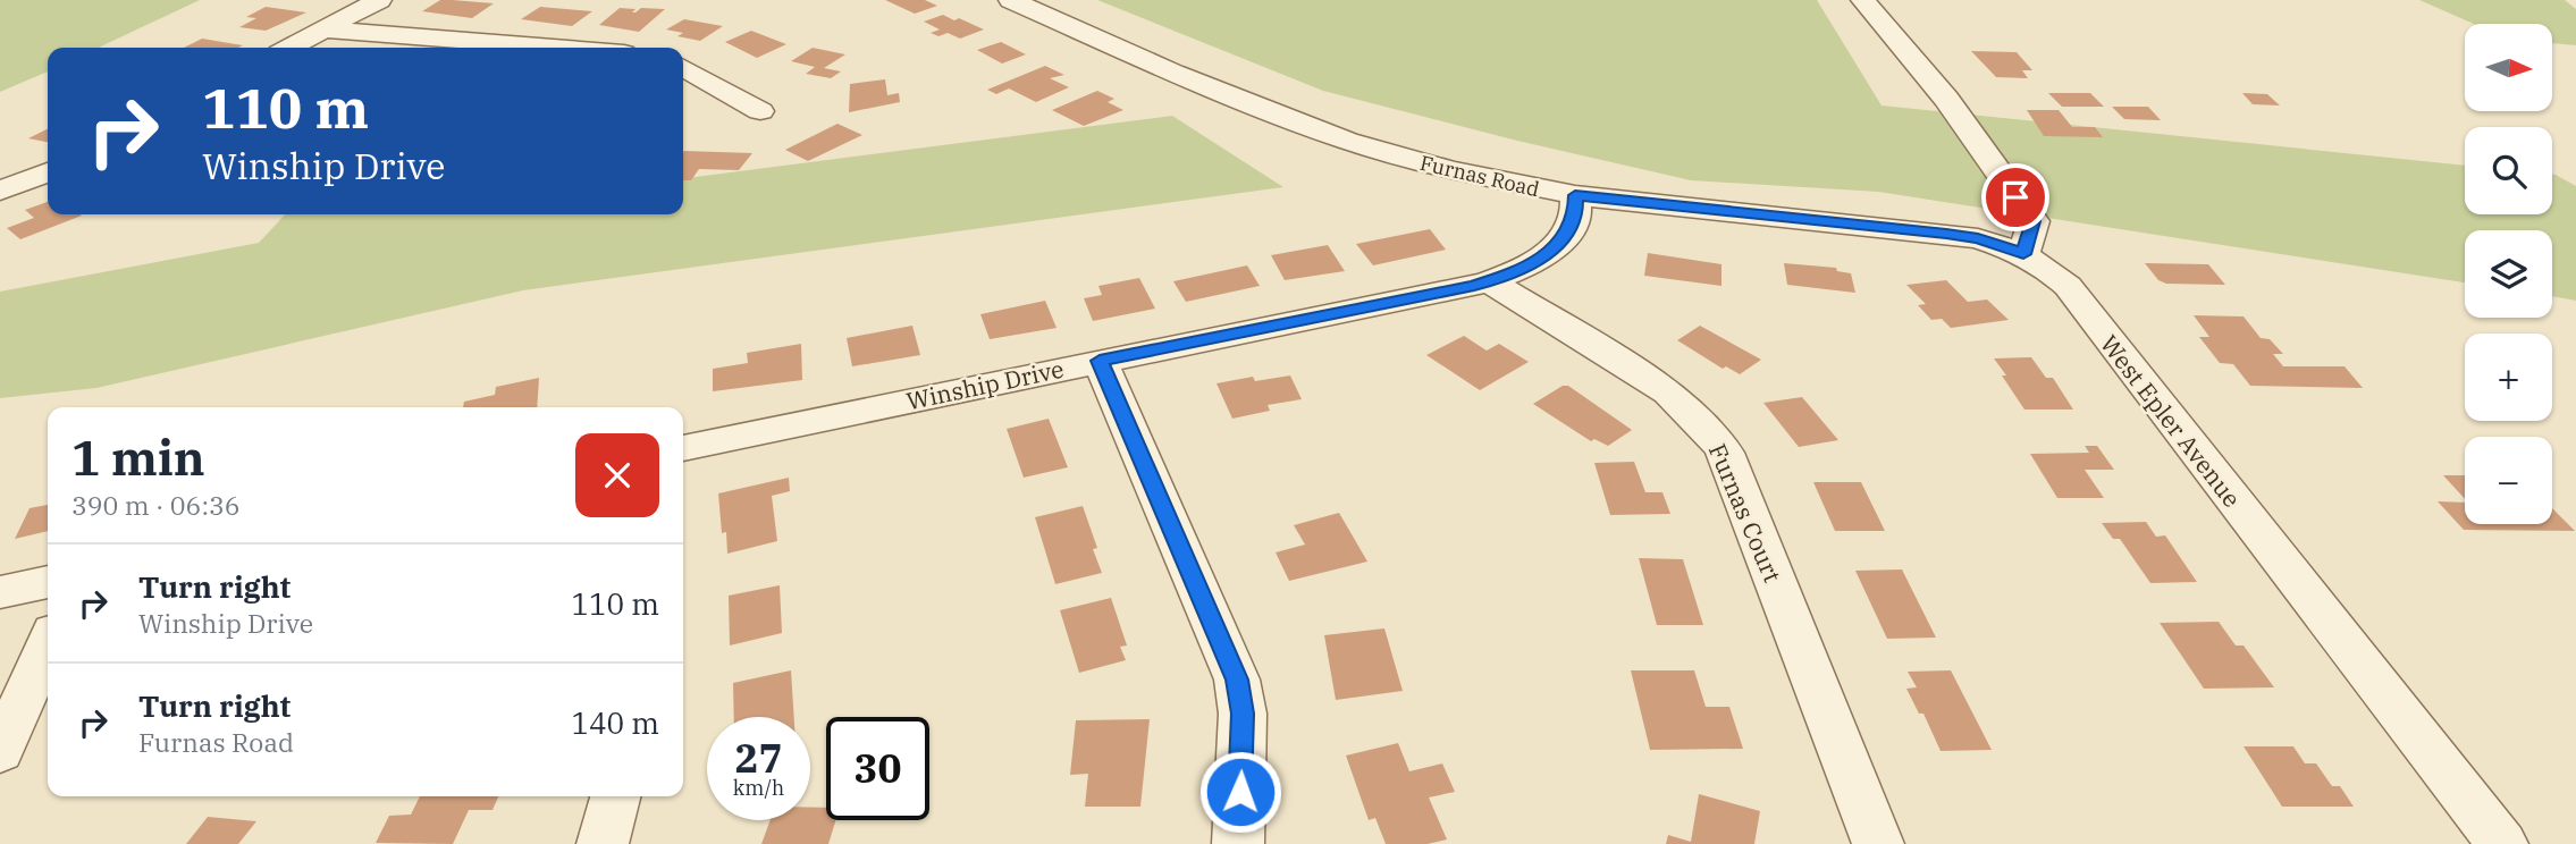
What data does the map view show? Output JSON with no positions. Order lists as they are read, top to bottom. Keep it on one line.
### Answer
{"streets":{"street":["Furnas Road","Winship Drive","West Epler Avenue","Furnas Court"]},"crossings":[["Furnas Road","Winship Drive"],["Furnas Road","West Epler Avenue"],["Winship Drive","Furnas Court"]],"north":"right","page":{"map_buttons":["+","−"],"turn":["110 m","Winship Drive"],"heading":["1 min","390 m · 06:36"],"list":[{"name":"Turn right","note":"Winship Drive","value":"110 m"},{"name":"Turn right","note":"Furnas Road","value":"140 m"}],"speed":"27 km/h","limit":"30"}}
